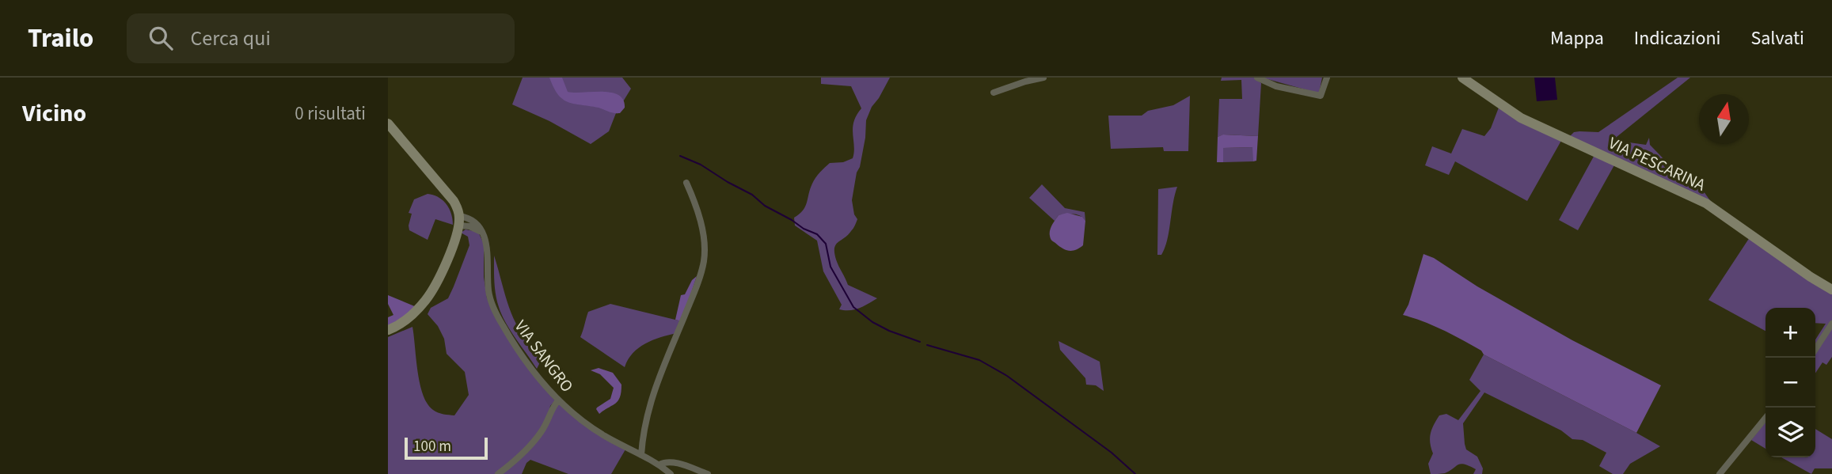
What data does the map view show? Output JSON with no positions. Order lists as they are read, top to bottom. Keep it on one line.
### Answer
{"streets":{"street":["VIA PESCARINA","VIA SANGRO"]},"scale_bar":"100 m","north":"top","page":{"header":"Trailo","search":"Cerca qui","nav":["Mappa","Indicazioni","Salvati"],"heading":["Vicino","0 risultati"],"map_buttons":["+","−"],"scale":"100 m"}}
